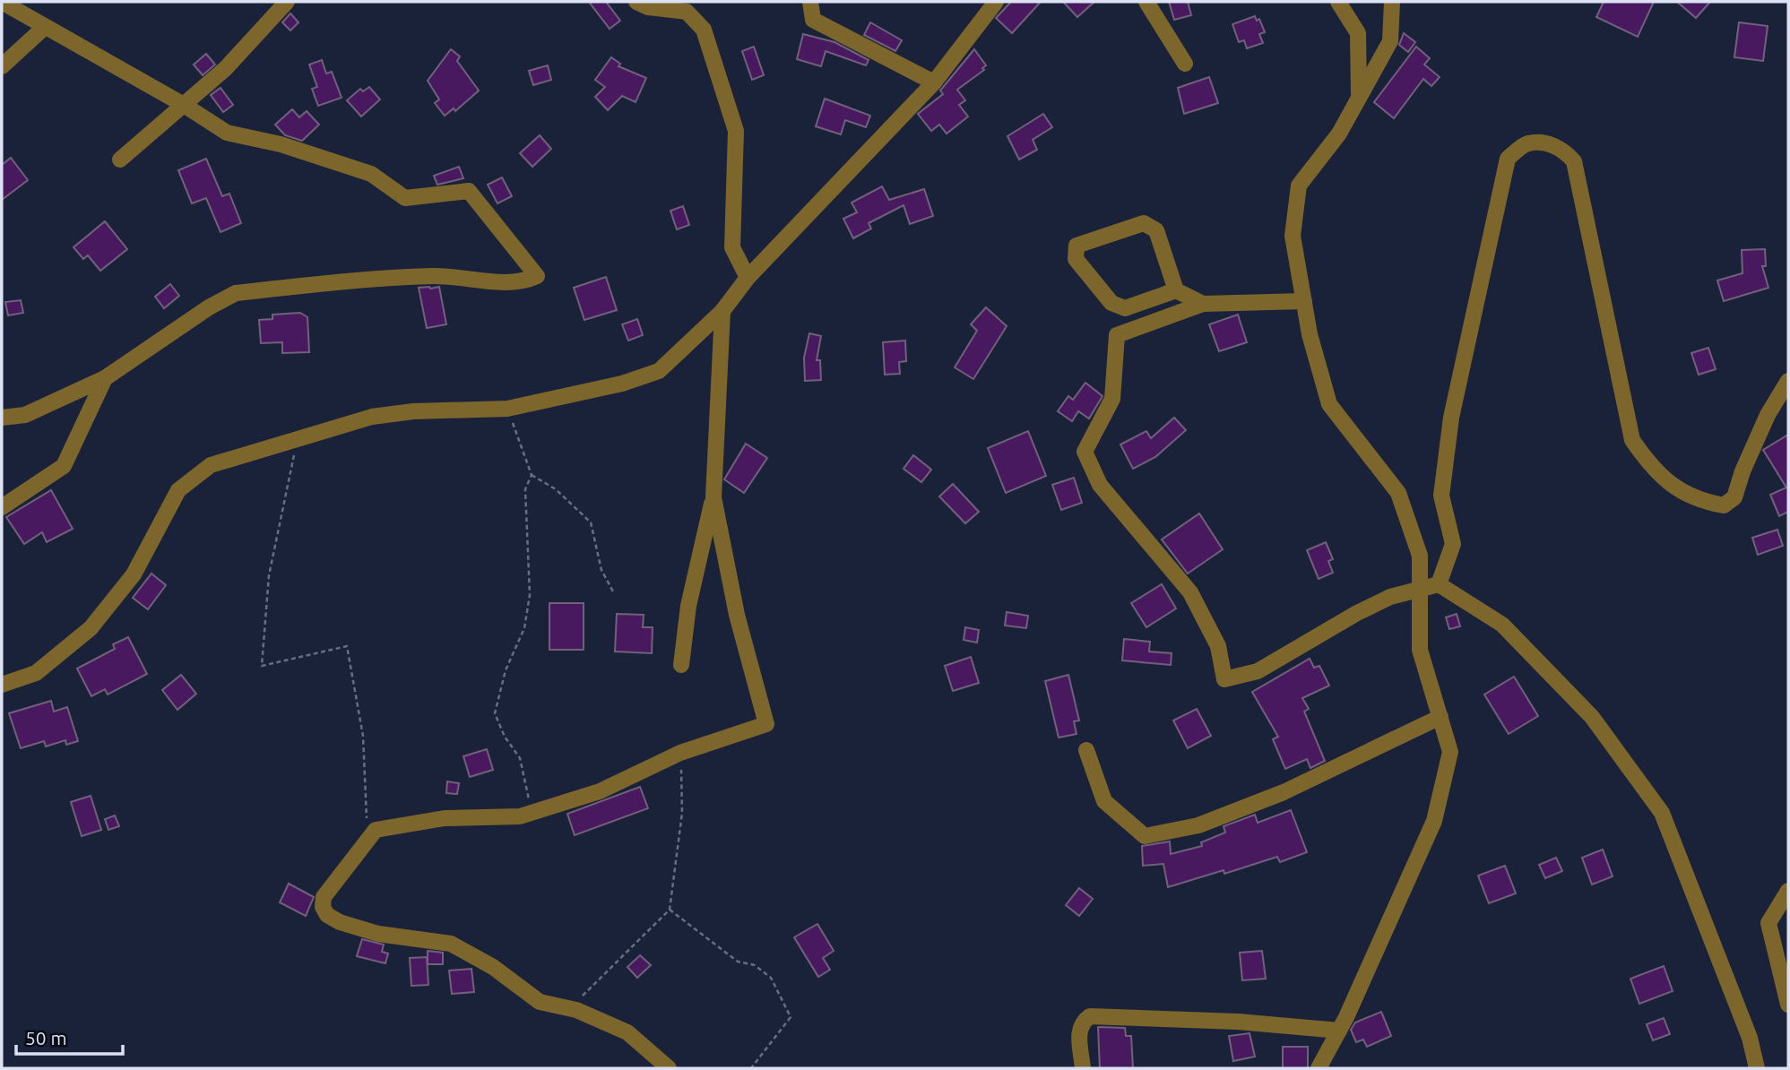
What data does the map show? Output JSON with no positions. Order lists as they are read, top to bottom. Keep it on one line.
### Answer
{"scale_bar":"50 m"}
